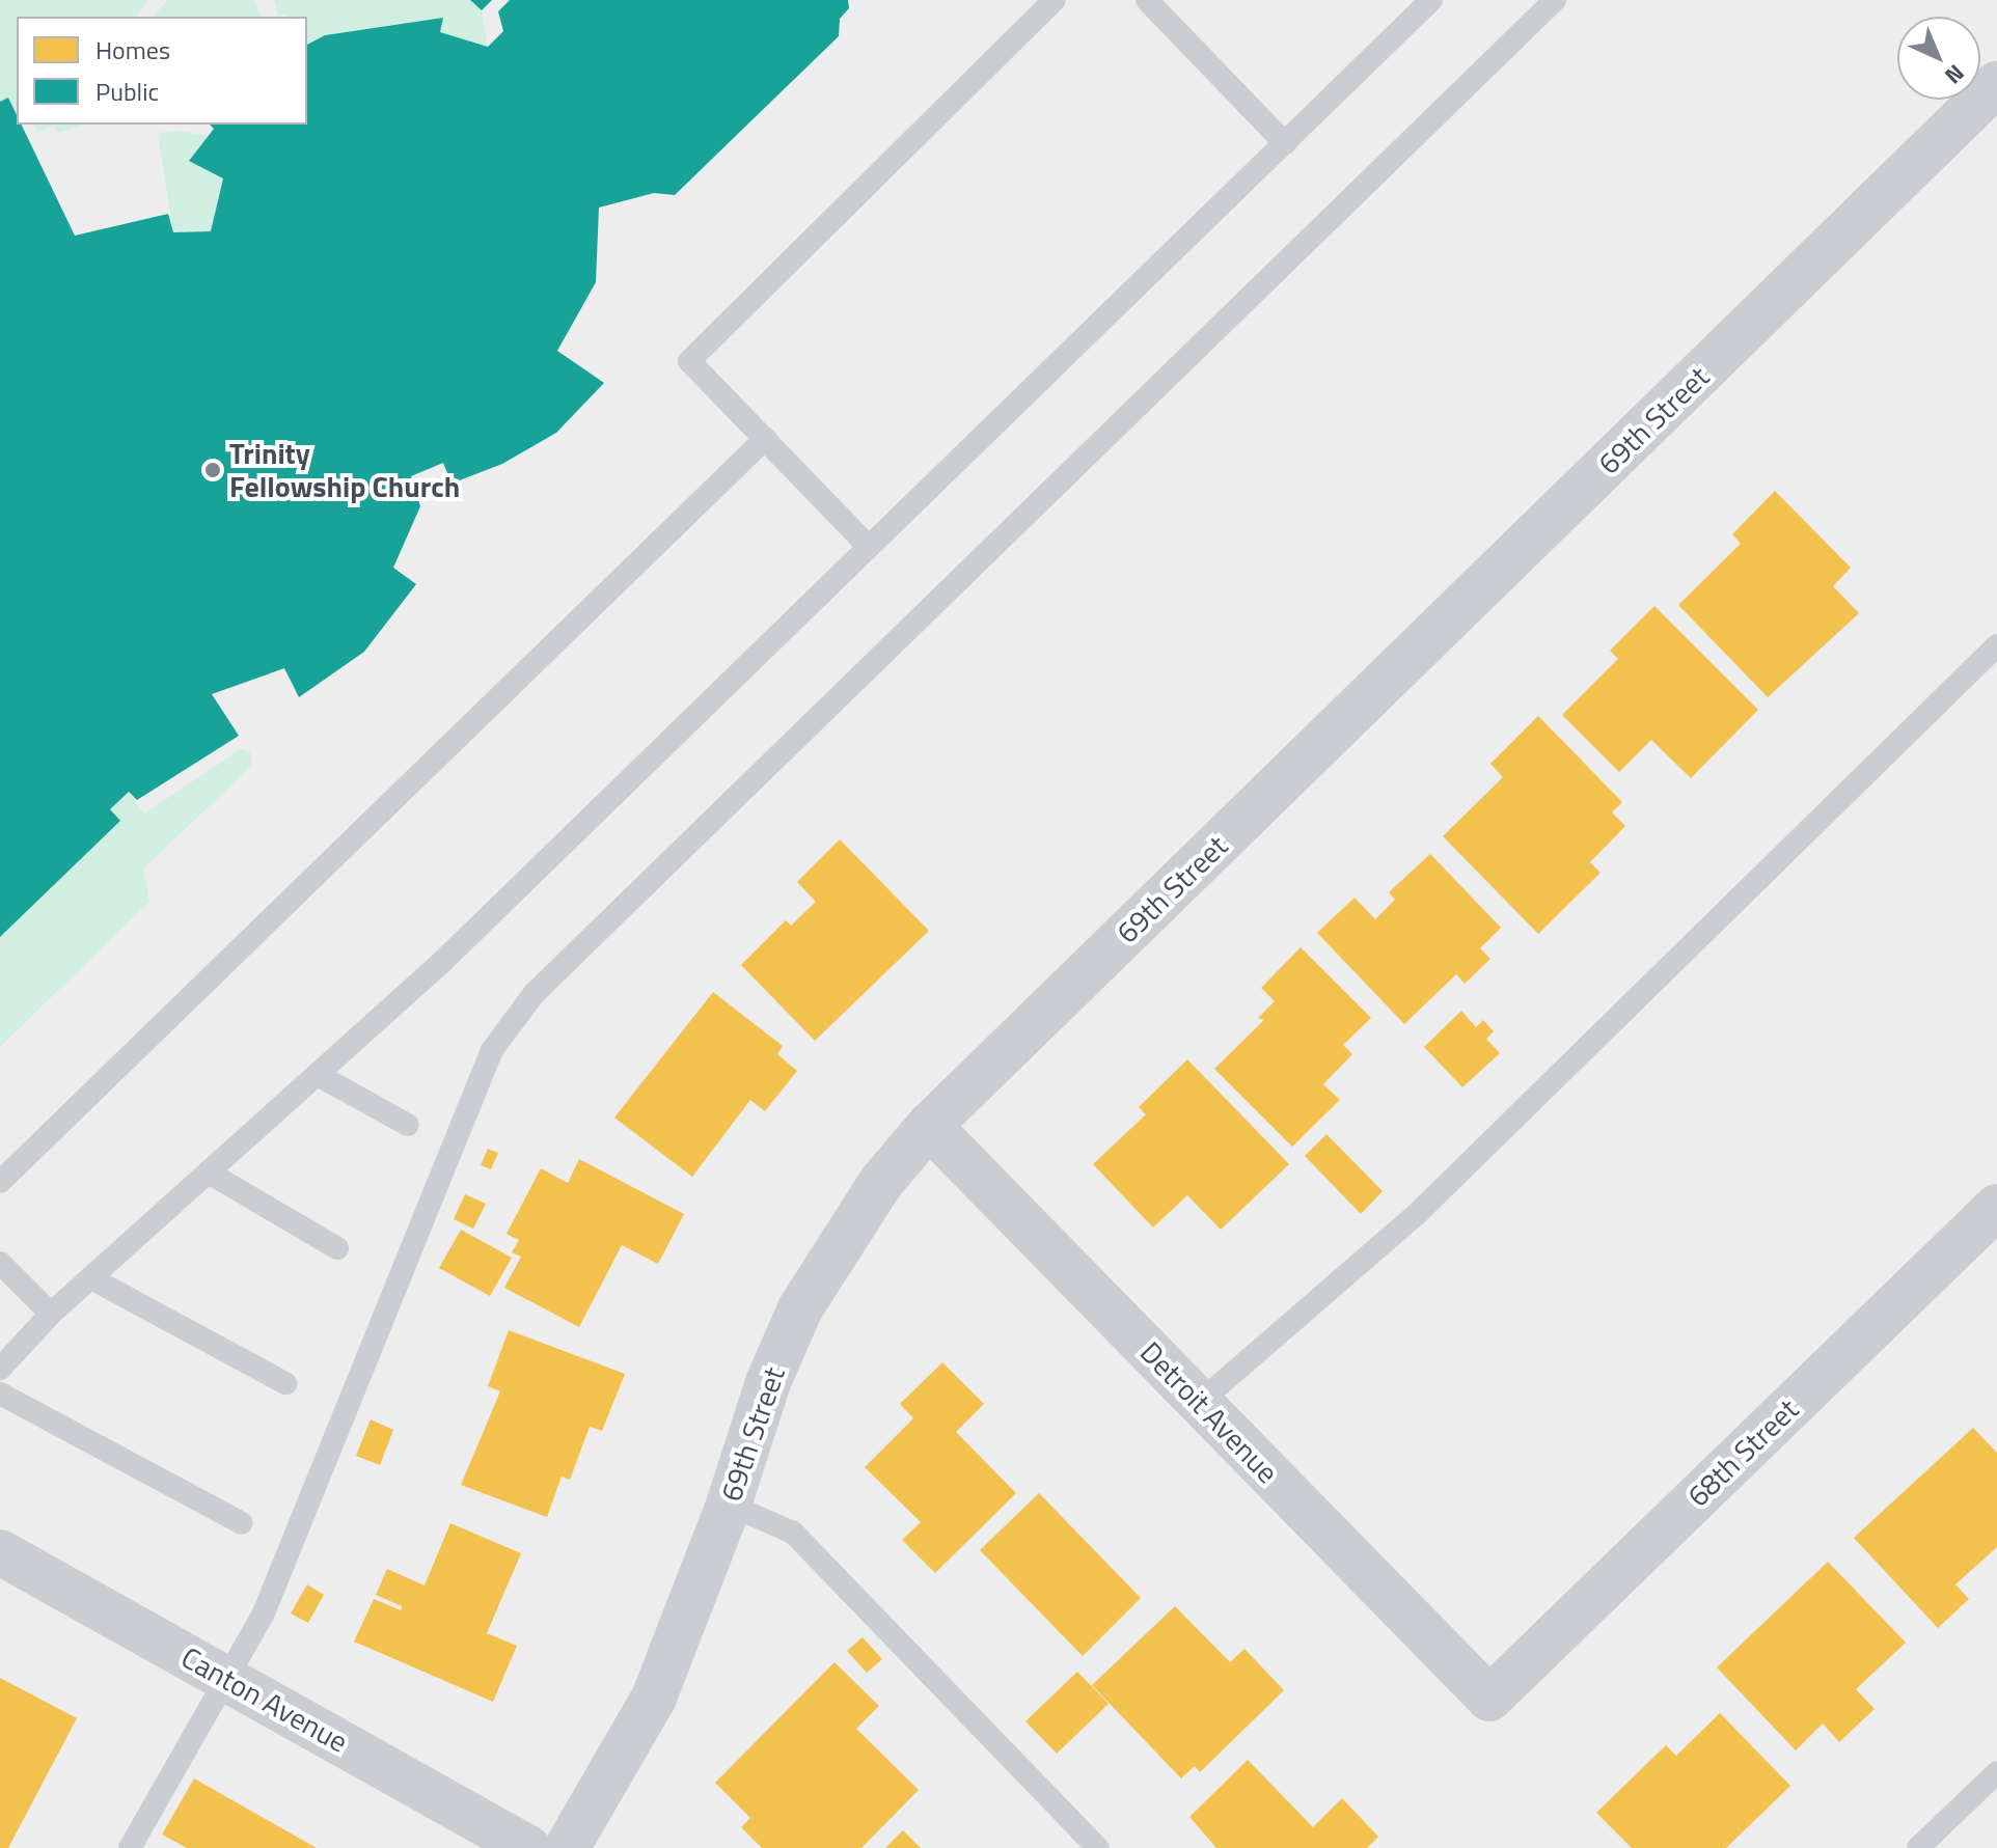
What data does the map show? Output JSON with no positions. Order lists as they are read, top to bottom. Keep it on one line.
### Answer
{"streets":{"street":["69th Street","Detroit Avenue","68th Street","Canton Avenue"]},"crossings":[["69th Street","Detroit Avenue"],["Detroit Avenue","68th Street"]],"places":["Trinity Fellowship Church"],"legend":["Homes","Public"],"north":"bottom right"}
